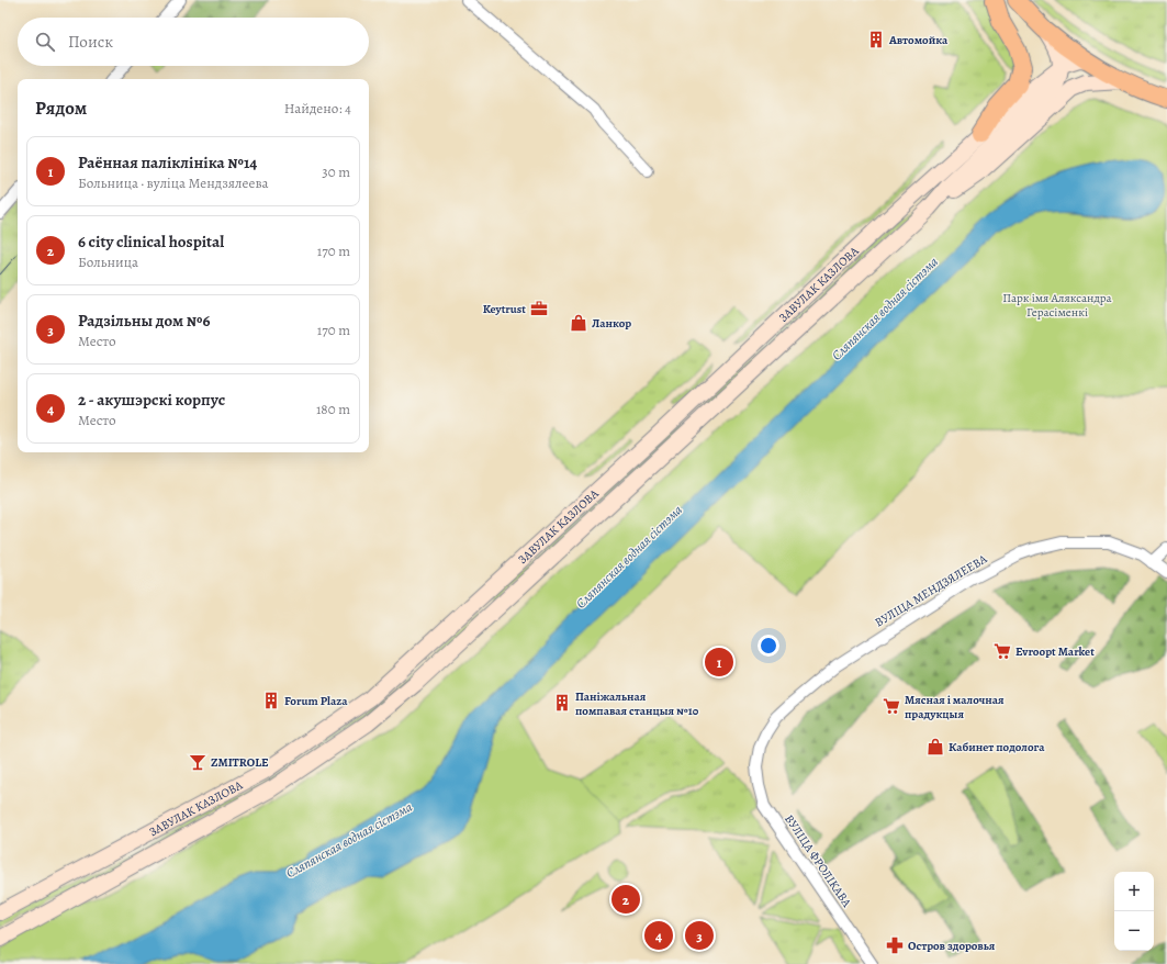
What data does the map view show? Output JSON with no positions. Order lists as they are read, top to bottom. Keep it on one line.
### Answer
{"streets":{"main road":["ЗАВУЛАК КАЗЛОВА"],"street":["ВУЛІЦА МЕНДЗЯЛЕЕВА","ВУЛІЦА ФРОЛІКАВА"]},"crossings":[["ВУЛІЦА МЕНДЗЯЛЕЕВА","ВУЛІЦА ФРОЛІКАВА"]],"water":["Сляпянская водная сістэма"],"parks":["Парк імя Аляксандра Герасіменкі"],"places":{"building":["Автомойка","Forum Plaza","Паніжальная помпавая станцыя №10"],"office":["Keytrust"],"shop":["Ланкор","Кабинет подолога"],"supermarket":["Evroopt Market","Мясная і малочная прадукцыя"],"bar":["ZMITROLЕ"],"pharmacy":["Остров здоровья"]},"page":{"search":"Поиск","heading":["Рядом","Найдено: 4"],"list":[{"mark":"1","name":"Раённая паліклініка №14","note":"Больница · вуліца Мендзялеева","value":"30 m"},{"mark":"2","name":"6 city clinical hospital","note":"Больница","value":"170 m"},{"mark":"3","name":"Радзільны дом №6","note":"Место","value":"170 m"},{"mark":"4","name":"2 - акушэрскі корпус","note":"Место","value":"180 m"}],"pins":["1","2","3","4"],"map_buttons":["+","−"]}}
